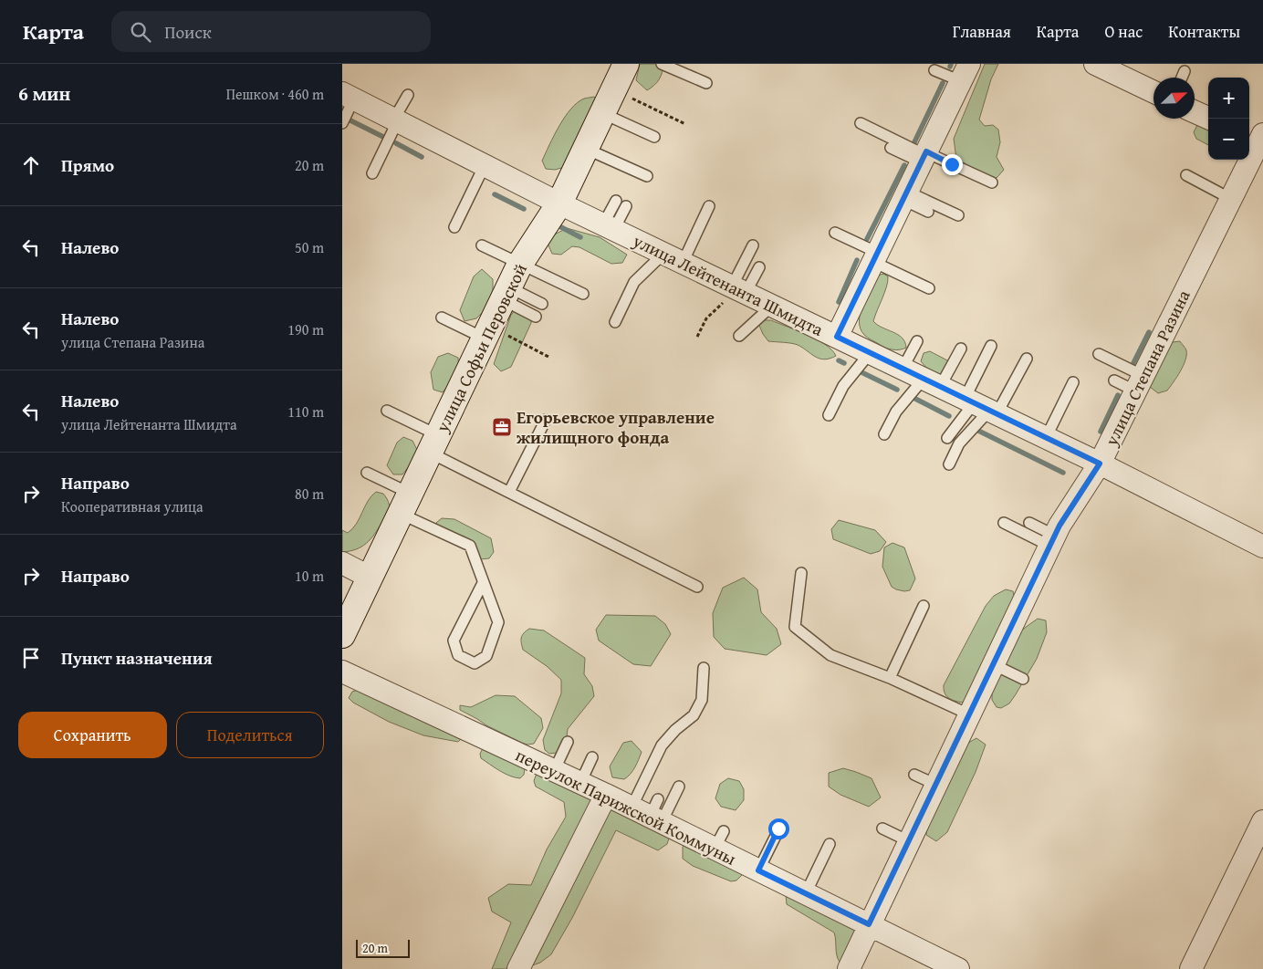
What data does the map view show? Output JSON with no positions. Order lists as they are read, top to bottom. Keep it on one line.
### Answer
{"streets":{"street":["улица Лейтенанта Шмидта","улица Софьи Перовской","улица Степана Разина","переулок Парижской Коммуны"]},"crossings":[["улица Лейтенанта Шмидта","улица Софьи Перовской"],["улица Лейтенанта Шмидта","улица Степана Разина"],["улица Степана Разина","переулок Парижской Коммуны"]],"places":{"office":["Егорьевское управление жилищного фонда"]},"scale_bar":"20 m","north":"top right","page":{"header":"Карта","search":"Поиск","nav":["Главная","Карта","О нас","Контакты"],"heading":["6 мин","Пешком · 460 m"],"map_buttons":["+","−"],"list":[["Прямо","20 m"],["Налево","50 m"],["Налево","улица Степана Разина","190 m"],["Налево","улица Лейтенанта Шмидта","110 m"],["Направо","Кооперативная улица","80 m"],["Направо","10 m"],"Пункт назначения"],"buttons":["Сохранить","Поделиться"],"scale":"20 m"}}
